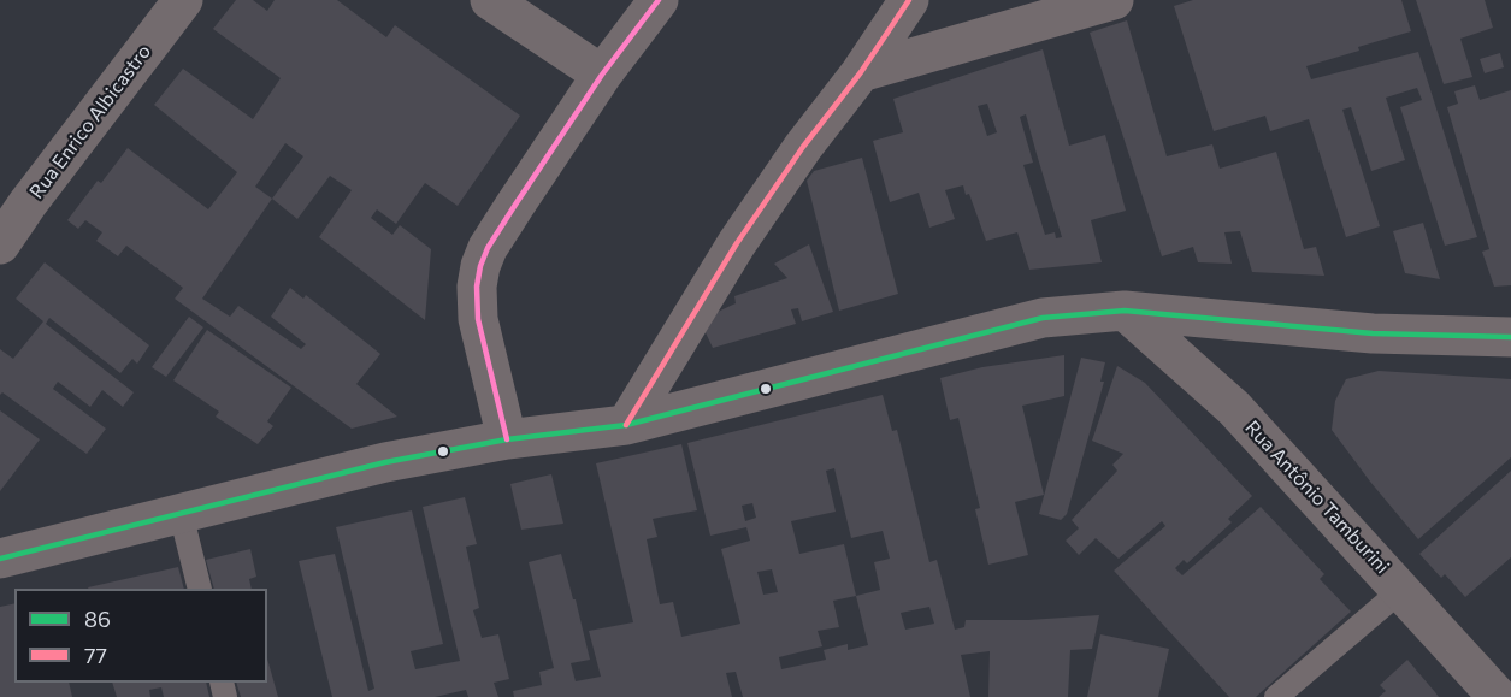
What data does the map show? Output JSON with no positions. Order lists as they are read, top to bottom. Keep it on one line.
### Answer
{"streets":{"street":["Rua Enrico Albicastro","Rua Antônio Tamburini"]},"lines":["transit line 77","transit line 86"],"legend":["86","77"]}
